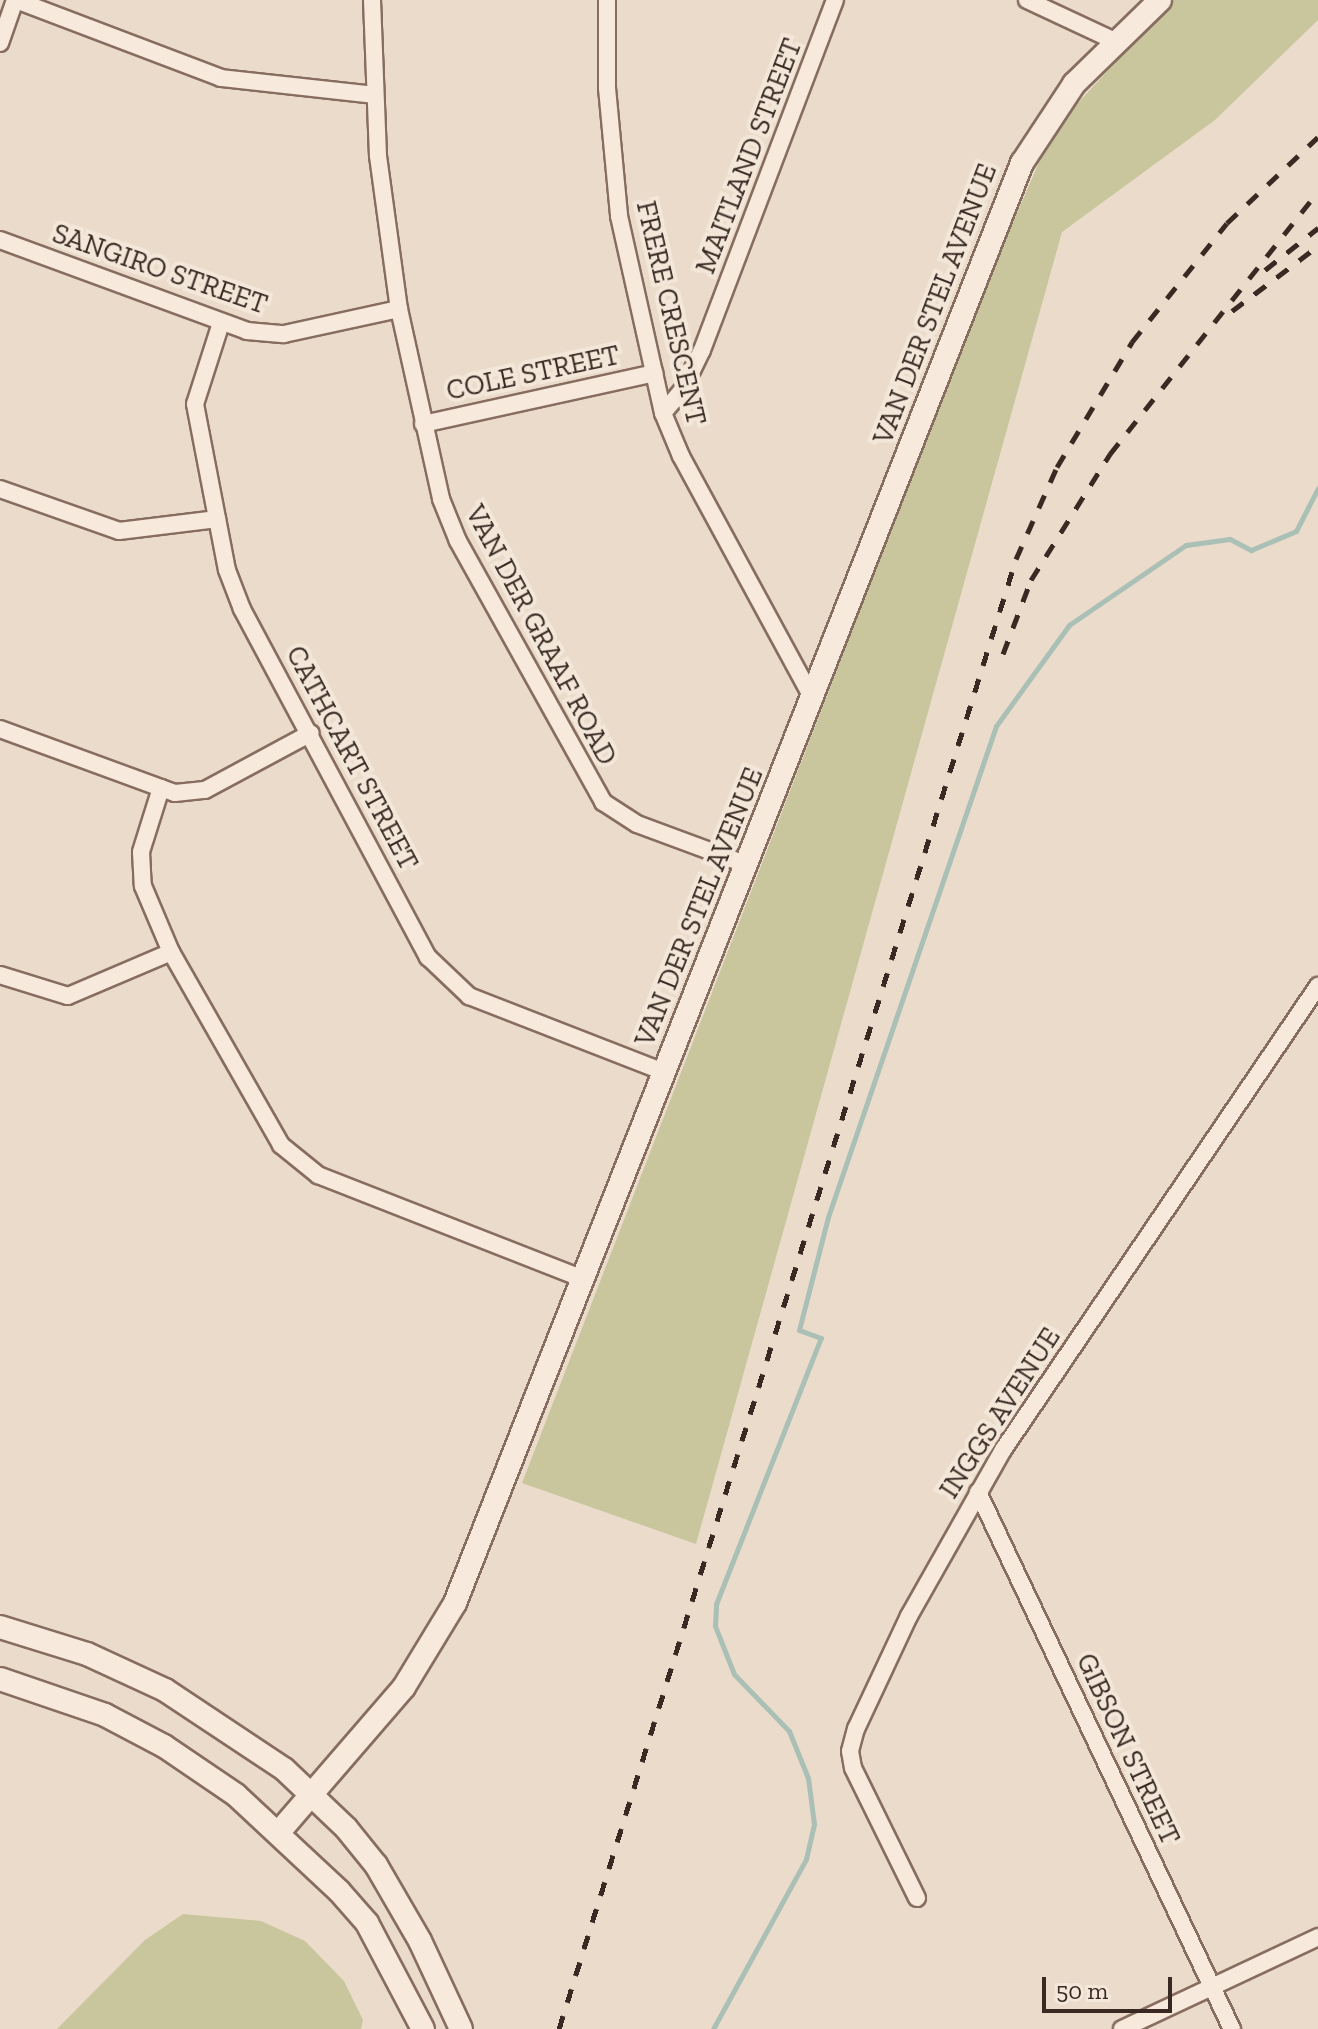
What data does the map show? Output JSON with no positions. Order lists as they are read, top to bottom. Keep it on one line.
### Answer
{"streets":{"street":["MAITLAND STREET","SANGIRO STREET","VAN DER STEL AVENUE","FRERE CRESCENT","COLE STREET","VAN DER GRAAF ROAD","CATHCART STREET","INGGS AVENUE","GIBSON STREET"]},"crossings":[["MAITLAND STREET","FRERE CRESCENT"],["SANGIRO STREET","VAN DER GRAAF ROAD"],["SANGIRO STREET","CATHCART STREET"],["VAN DER STEL AVENUE","FRERE CRESCENT"],["VAN DER STEL AVENUE","VAN DER GRAAF ROAD"],["VAN DER STEL AVENUE","CATHCART STREET"],["FRERE CRESCENT","COLE STREET"],["COLE STREET","VAN DER GRAAF ROAD"],["INGGS AVENUE","GIBSON STREET"]],"scale_bar":"50 m"}
